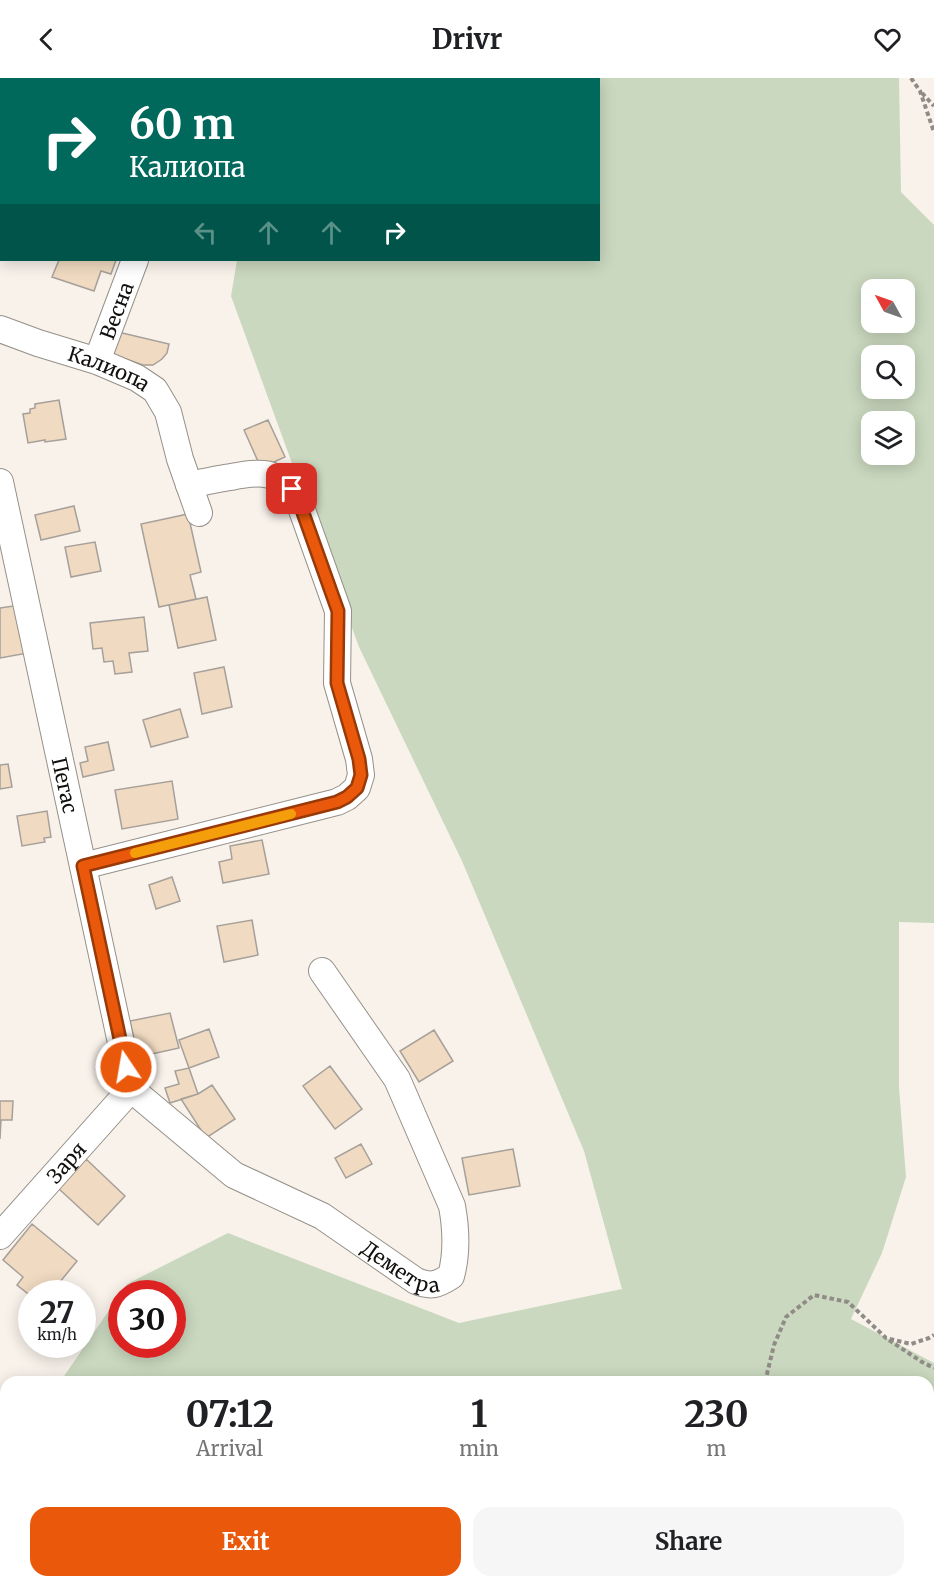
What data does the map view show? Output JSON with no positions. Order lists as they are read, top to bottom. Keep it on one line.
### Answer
{"streets":{"street":["Весна","Калиопа","Пегас","Заря","Деметра"]},"crossings":[["Весна","Калиопа"],["Пегас","Заря"],["Пегас","Деметра"],["Заря","Деметра"]],"north":"top left","page":{"header":"Drivr","turn":["60 m","Калиопа"],"speed":"27 km/h","limit":"30","eta":["07:12","Arrival","1","min","230","m"],"buttons":["Exit","Share"]}}
